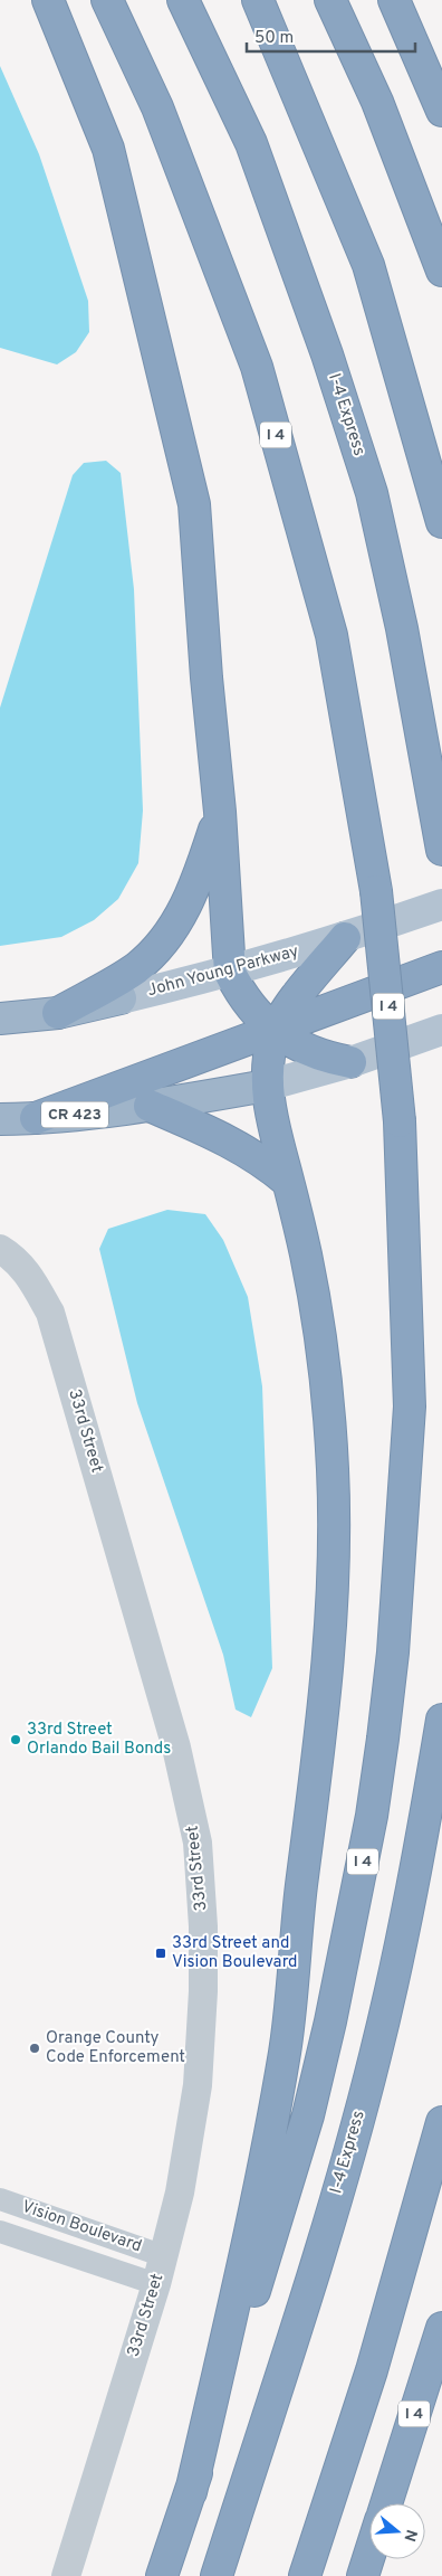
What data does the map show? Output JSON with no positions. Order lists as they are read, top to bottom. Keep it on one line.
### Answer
{"streets":{"highway":["I-4 Express","I 4","John Young Parkway","CR 423"],"street":["33rd Street","Vision Boulevard"]},"crossings":[["33rd Street","Vision Boulevard"]],"places":{"other":["33rd Street Orlando Bail Bonds","Orange County Code Enforcement"],"transit":["33rd Street and Vision Boulevard"]},"scale_bar":"50 m","north":"right"}
